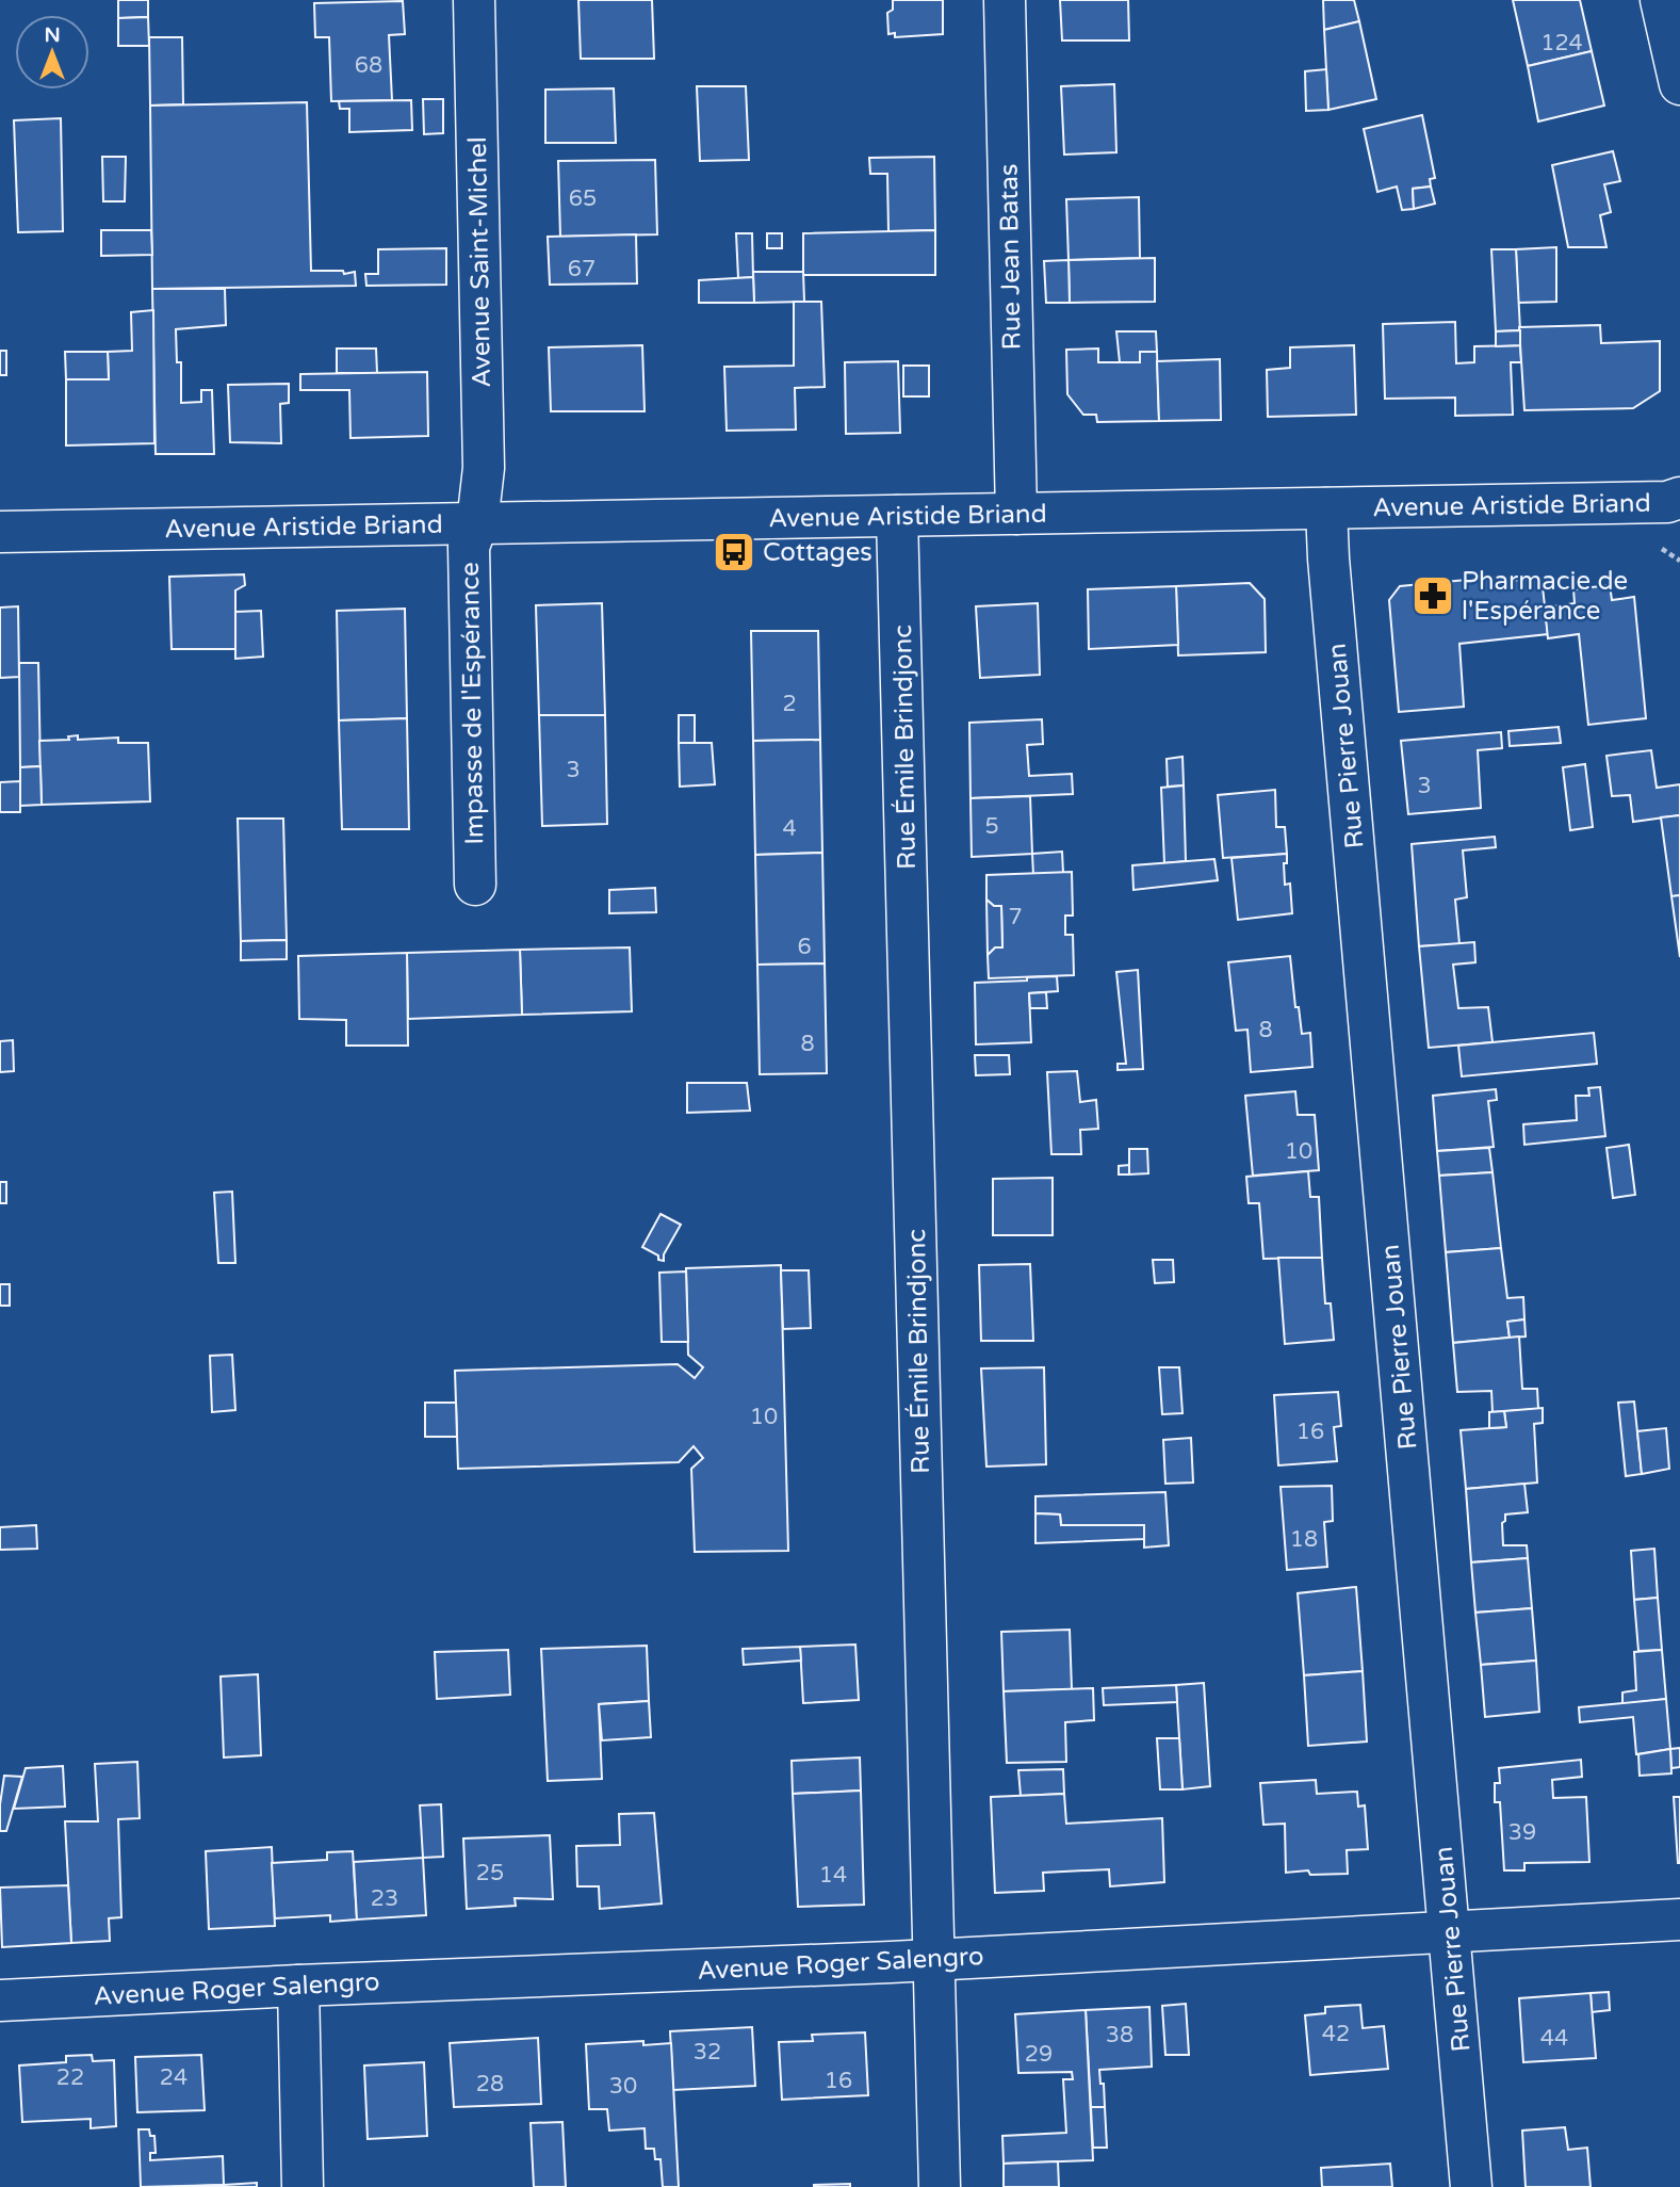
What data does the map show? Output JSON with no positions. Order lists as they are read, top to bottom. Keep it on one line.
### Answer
{"streets":{"street":["Rue Jean Batas","Avenue Saint-Michel","Avenue Aristide Briand","Impasse de l'Espérance","Rue Pierre Jouan","Rue Émile Brindjonc","Avenue Roger Salengro"]},"crossings":[["Rue Jean Batas","Avenue Aristide Briand"],["Avenue Saint-Michel","Avenue Aristide Briand"],["Avenue Saint-Michel","Impasse de l'Espérance"],["Avenue Aristide Briand","Impasse de l'Espérance"],["Avenue Aristide Briand","Rue Pierre Jouan"],["Avenue Aristide Briand","Rue Émile Brindjonc"],["Rue Pierre Jouan","Avenue Roger Salengro"],["Rue Émile Brindjonc","Avenue Roger Salengro"]],"places":{"bus stop":["Cottages"],"pharmacy":["Pharmacie de l'Espérance"]},"house_numbers":["124","68","65","67","2","3","3","5","4","7","6","8","8","10","10","16","18","39","25","14","23","42","38","44","32","29","22","24","16","28","30"],"north":"top"}
